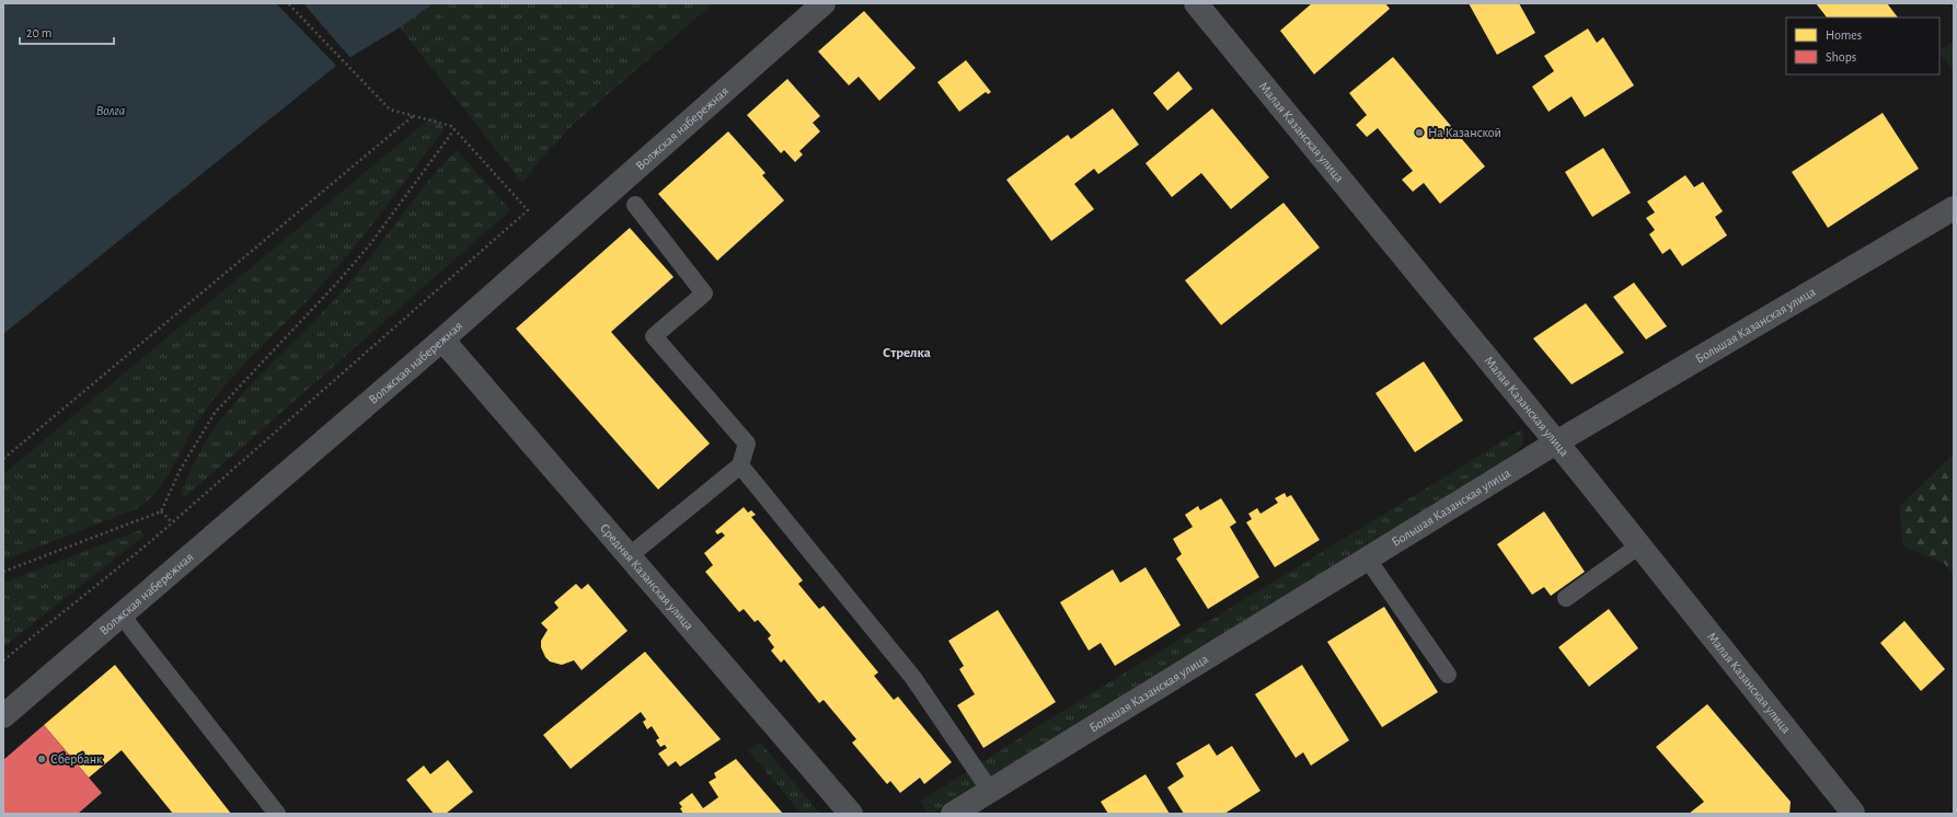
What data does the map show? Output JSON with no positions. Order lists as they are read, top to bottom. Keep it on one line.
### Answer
{"streets":{"street":["Волжская набережная","Малая Казанская улица","Большая Казанская улица","Средняя Казанская улица"]},"crossings":[["Волжская набережная","Средняя Казанская улица"],["Малая Казанская улица","Большая Казанская улица"]],"districts":["Стрелка"],"water":["Волга"],"places":["На Казанской","Сбербанк"],"legend":["Homes","Shops"],"scale_bar":"20 m"}
